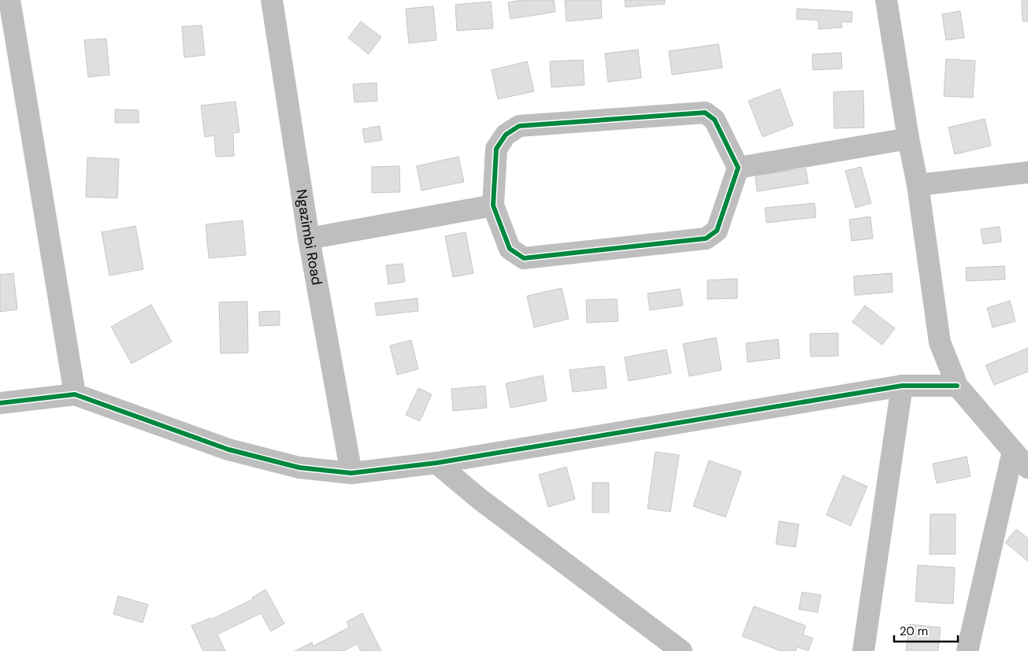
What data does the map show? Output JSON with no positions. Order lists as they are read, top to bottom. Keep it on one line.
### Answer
{"streets":{"street":["Ngazimbi Road"]},"scale_bar":"20 m"}
